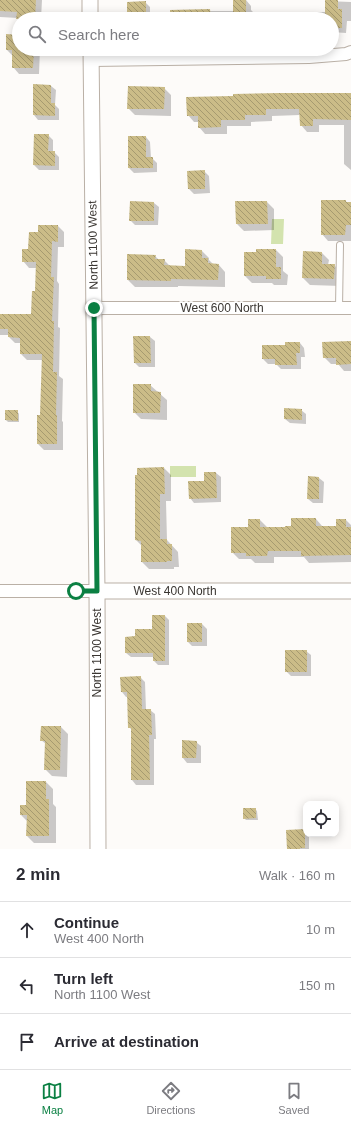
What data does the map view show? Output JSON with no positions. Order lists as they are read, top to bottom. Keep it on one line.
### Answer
{"streets":{"street":["North 1100 West","West 600 North","West 400 North"]},"crossings":[["North 1100 West","West 600 North"],["North 1100 West","West 400 North"]],"page":{"search":"Search here","heading":["2 min","Walk · 160 m"],"list":[["Continue","West 400 North","10 m"],["Turn left","North 1100 West","150 m"],"Arrive at destination"],"nav":["Map","Directions","Saved"]}}
